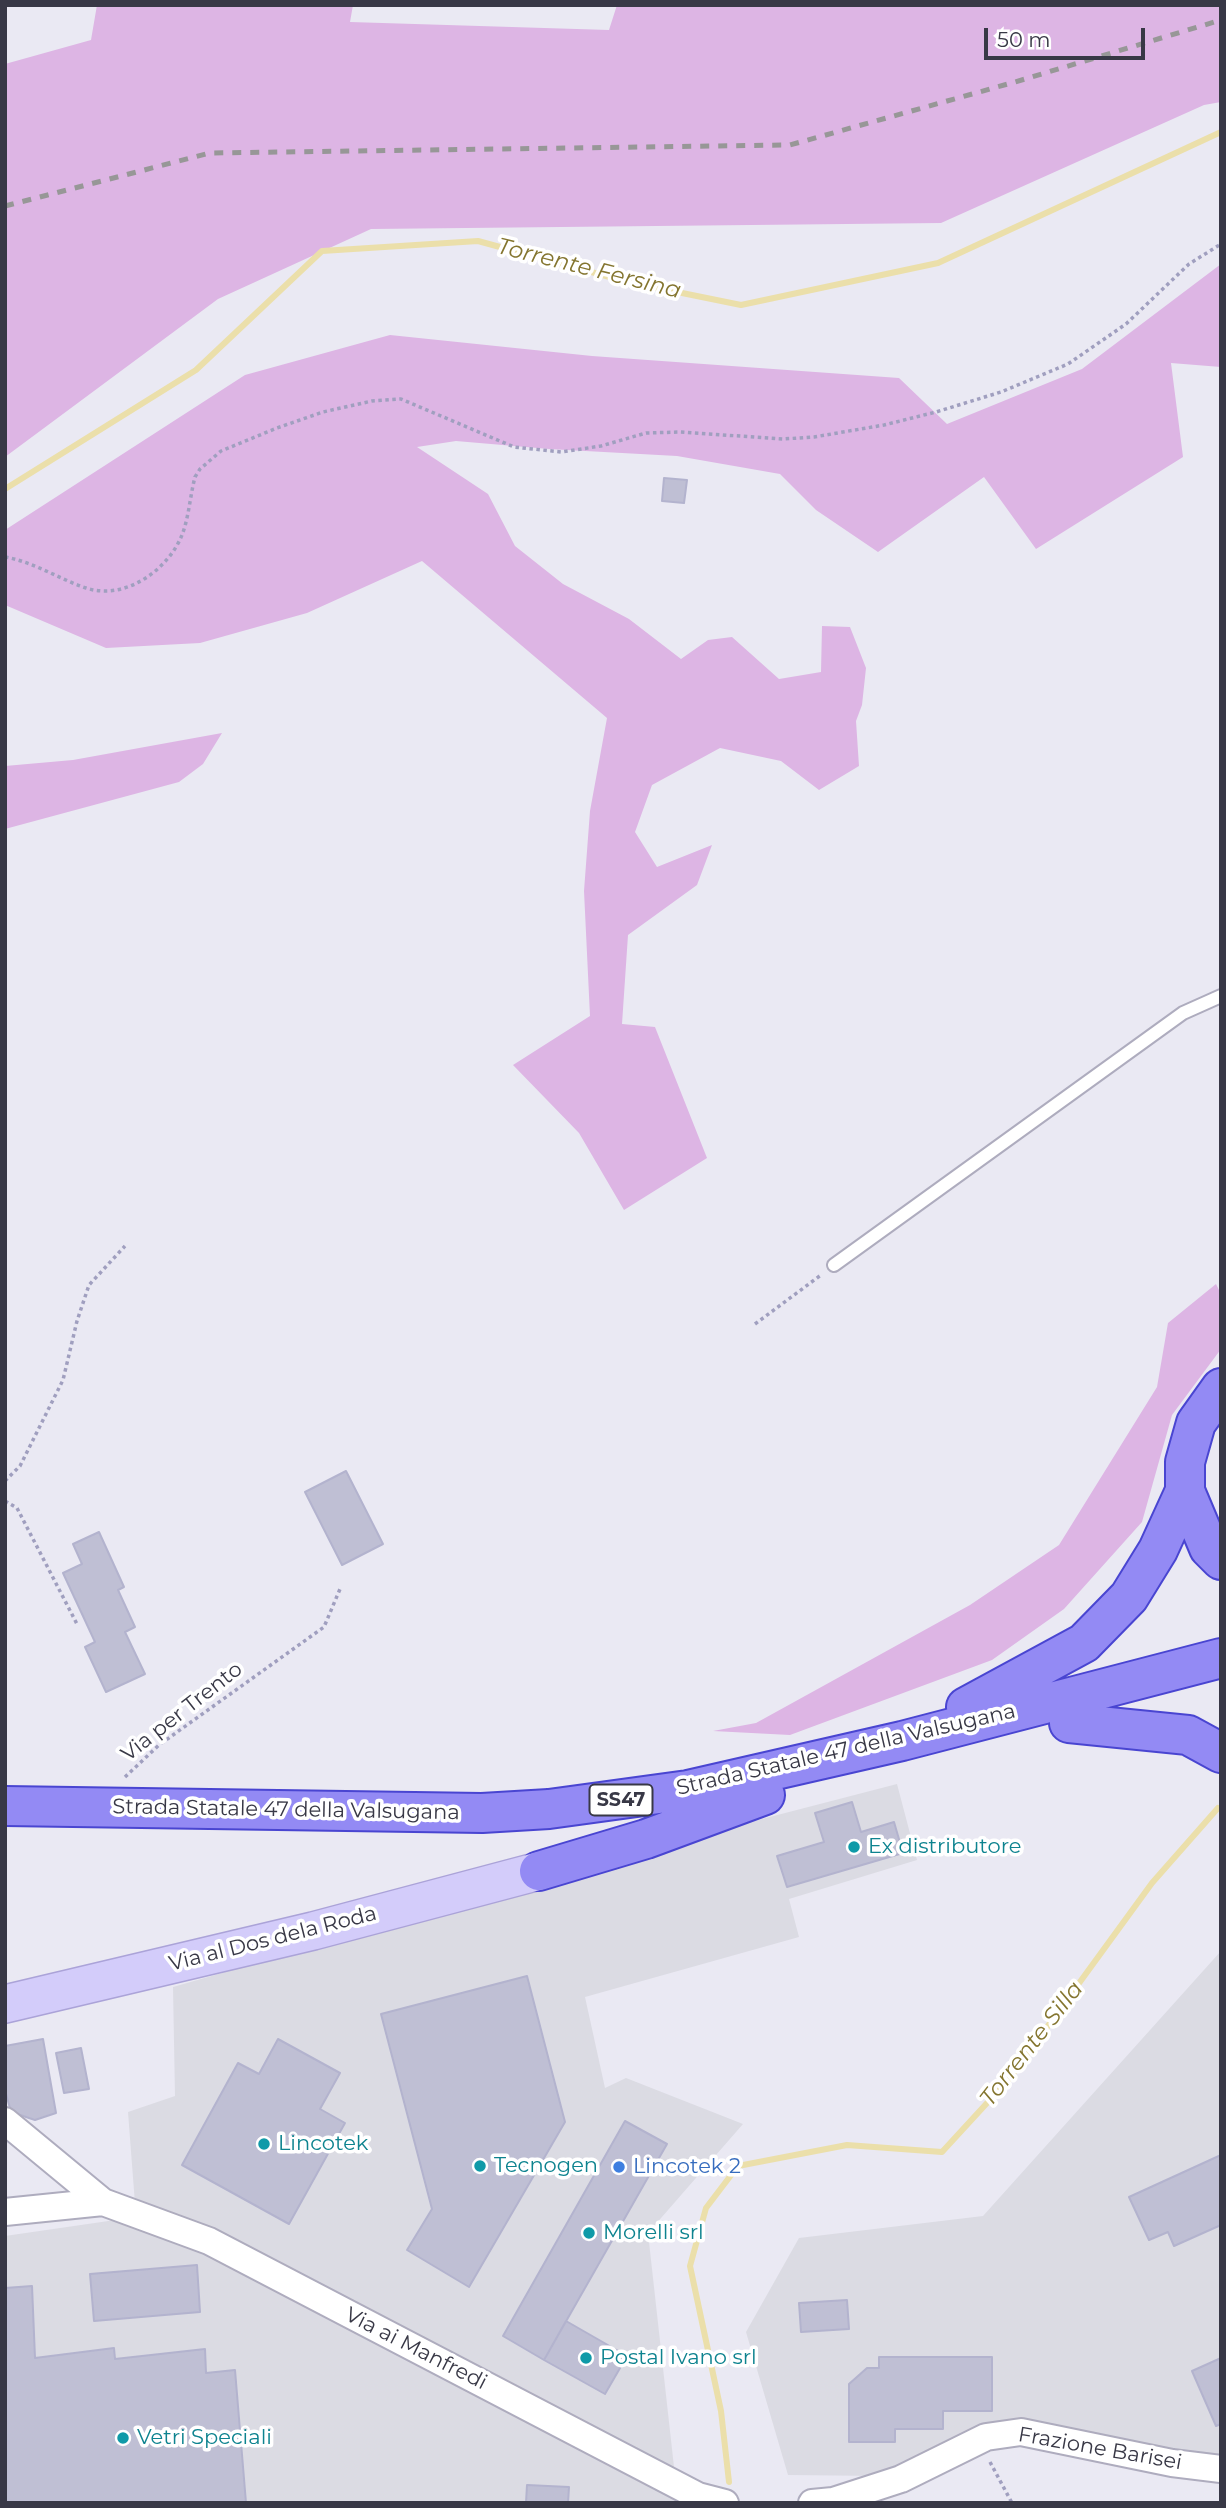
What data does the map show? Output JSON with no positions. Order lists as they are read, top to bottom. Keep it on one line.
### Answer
{"streets":{"highway":["Strada Statale 47 della Valsugana","SS47"],"main road":["Via al Dos dela Roda"],"street":["Via ai Manfredi","Frazione Barisei"],"path":["Via per Trento"]},"water":["Torrente Fersina","Torrente Silla"],"places":["Ex distributore","Lincotek","Tecnogen","Lincotek 2","Morelli srl","Postal Ivano srl","Vetri Speciali"],"scale_bar":"50 m"}
